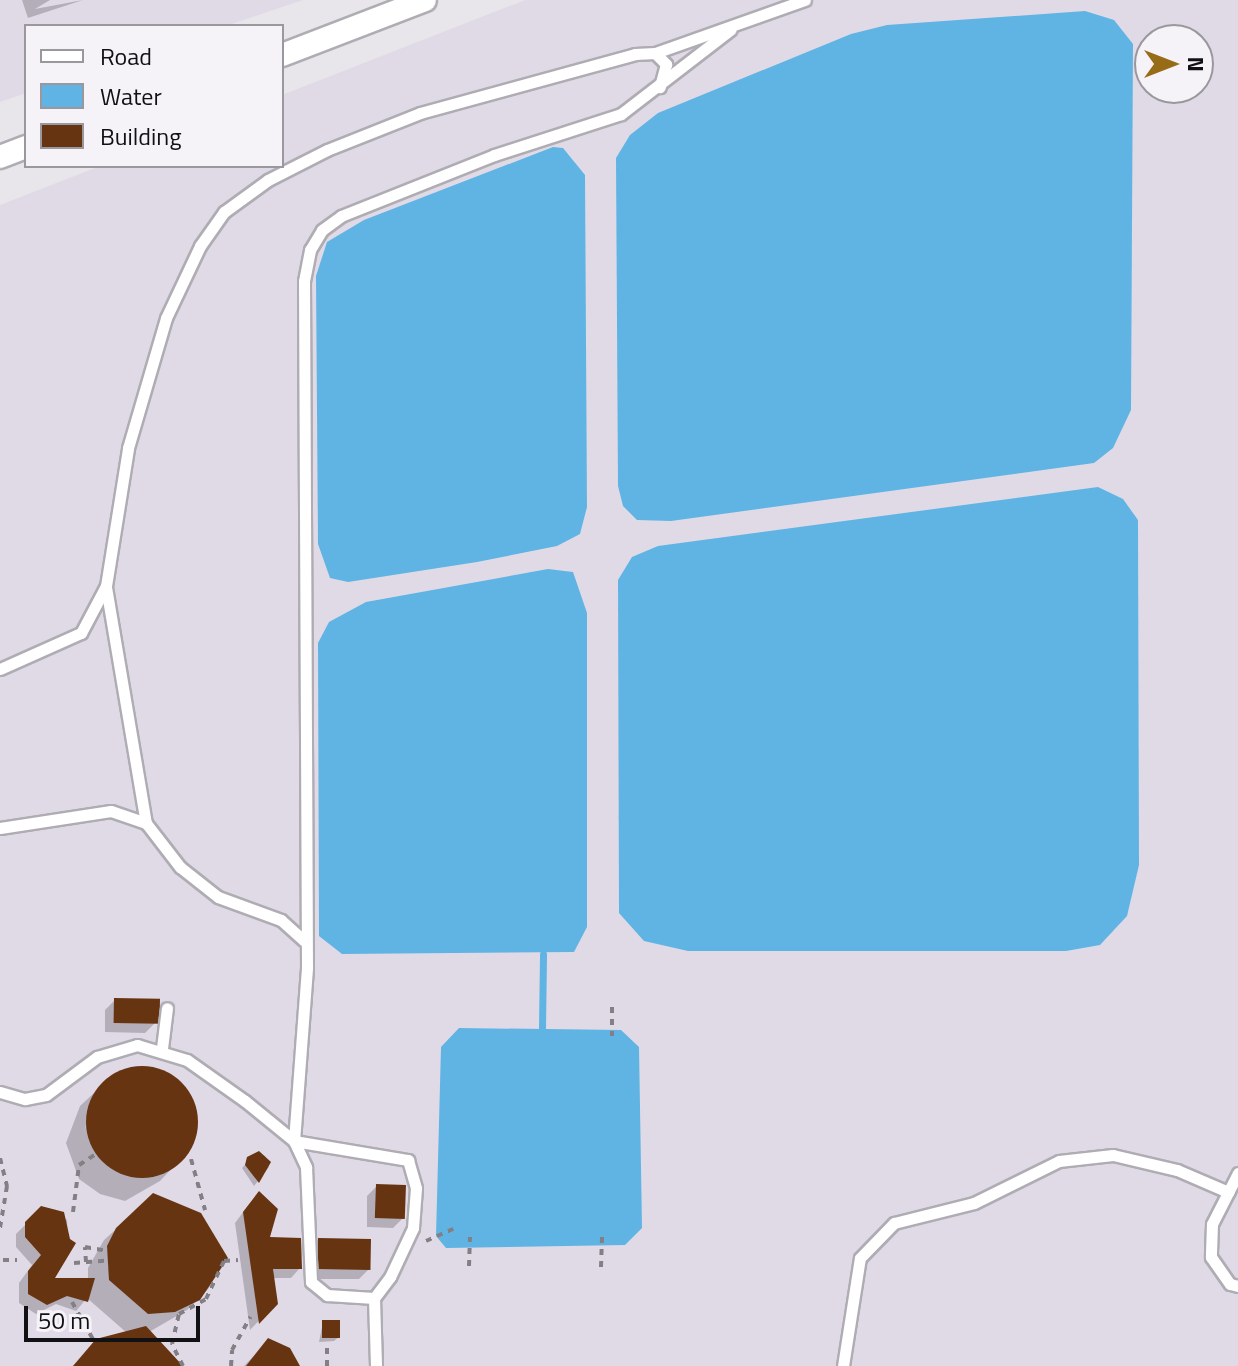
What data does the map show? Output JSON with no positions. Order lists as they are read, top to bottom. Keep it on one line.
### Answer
{"legend":["Road","Water","Building"],"scale_bar":"50 m","north":"right"}
